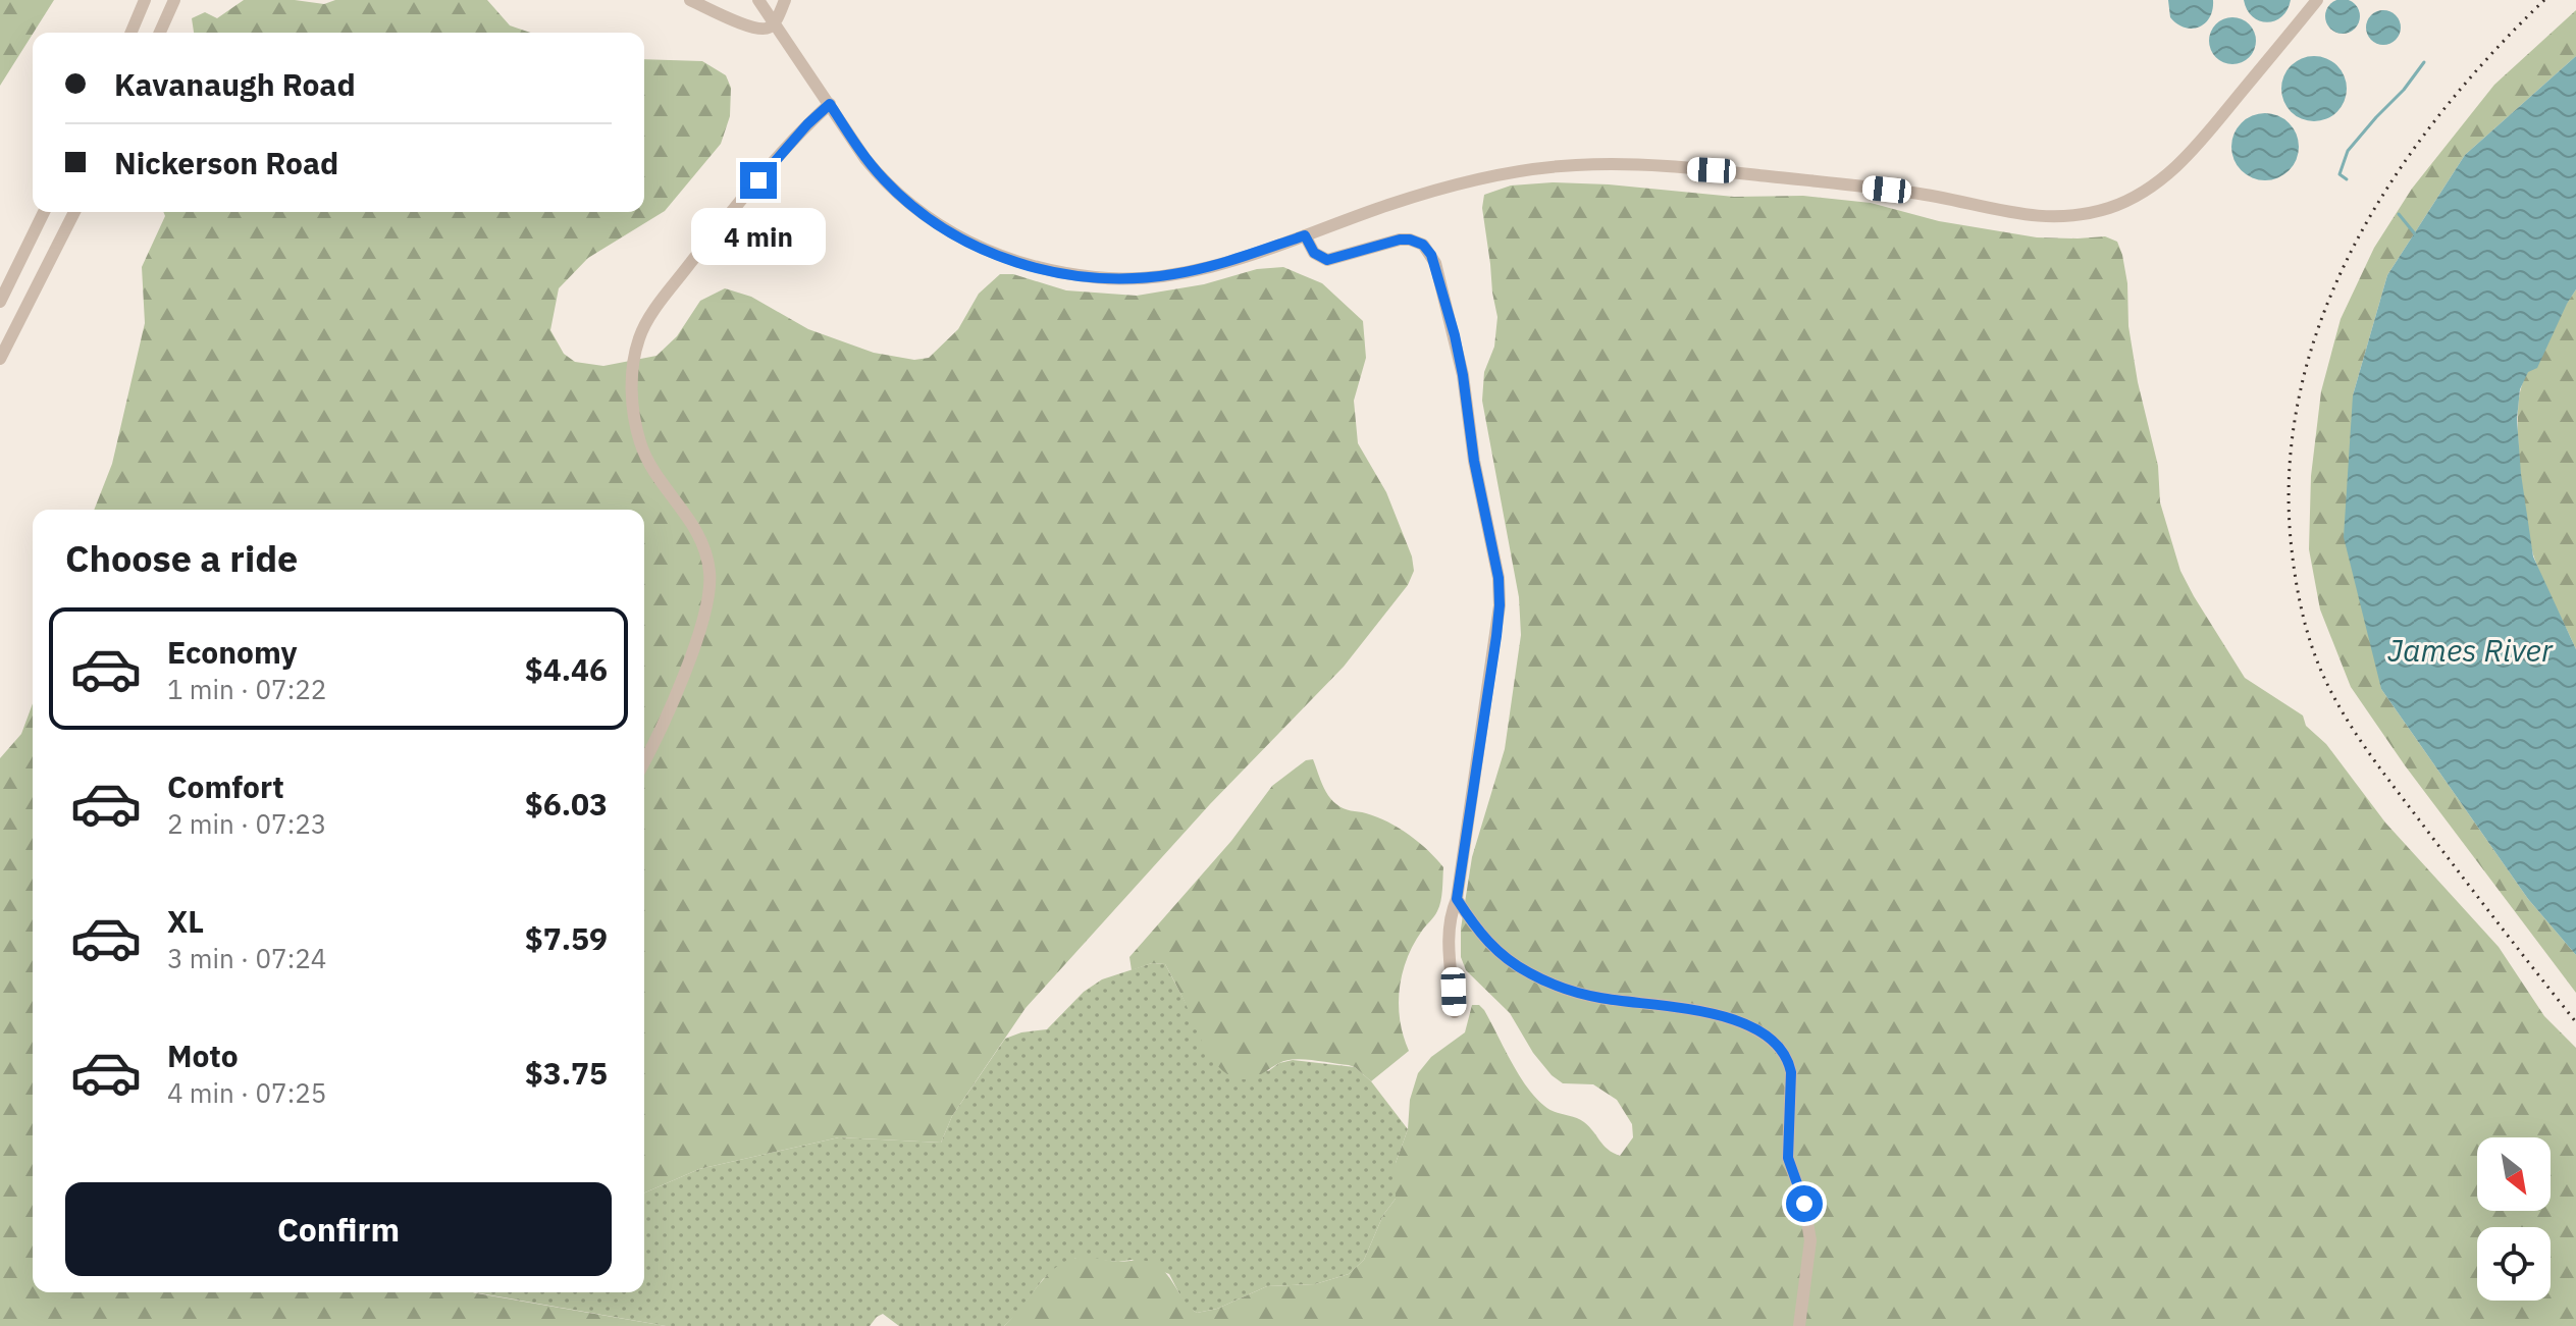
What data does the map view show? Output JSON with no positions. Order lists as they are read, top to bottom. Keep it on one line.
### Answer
{"water":["James River"],"north":"bottom right","page":{"banner":["Kavanaugh Road","Nickerson Road"],"bubble":"4 min","heading":"Choose a ride","list":[{"name":"Economy","note":"1 min · 07:22","value":"$4.46"},{"name":"Comfort","note":"2 min · 07:23","value":"$6.03"},{"name":"XL","note":"3 min · 07:24","value":"$7.59"},{"name":"Moto","note":"4 min · 07:25","value":"$3.75"}],"buttons":"Confirm"}}
